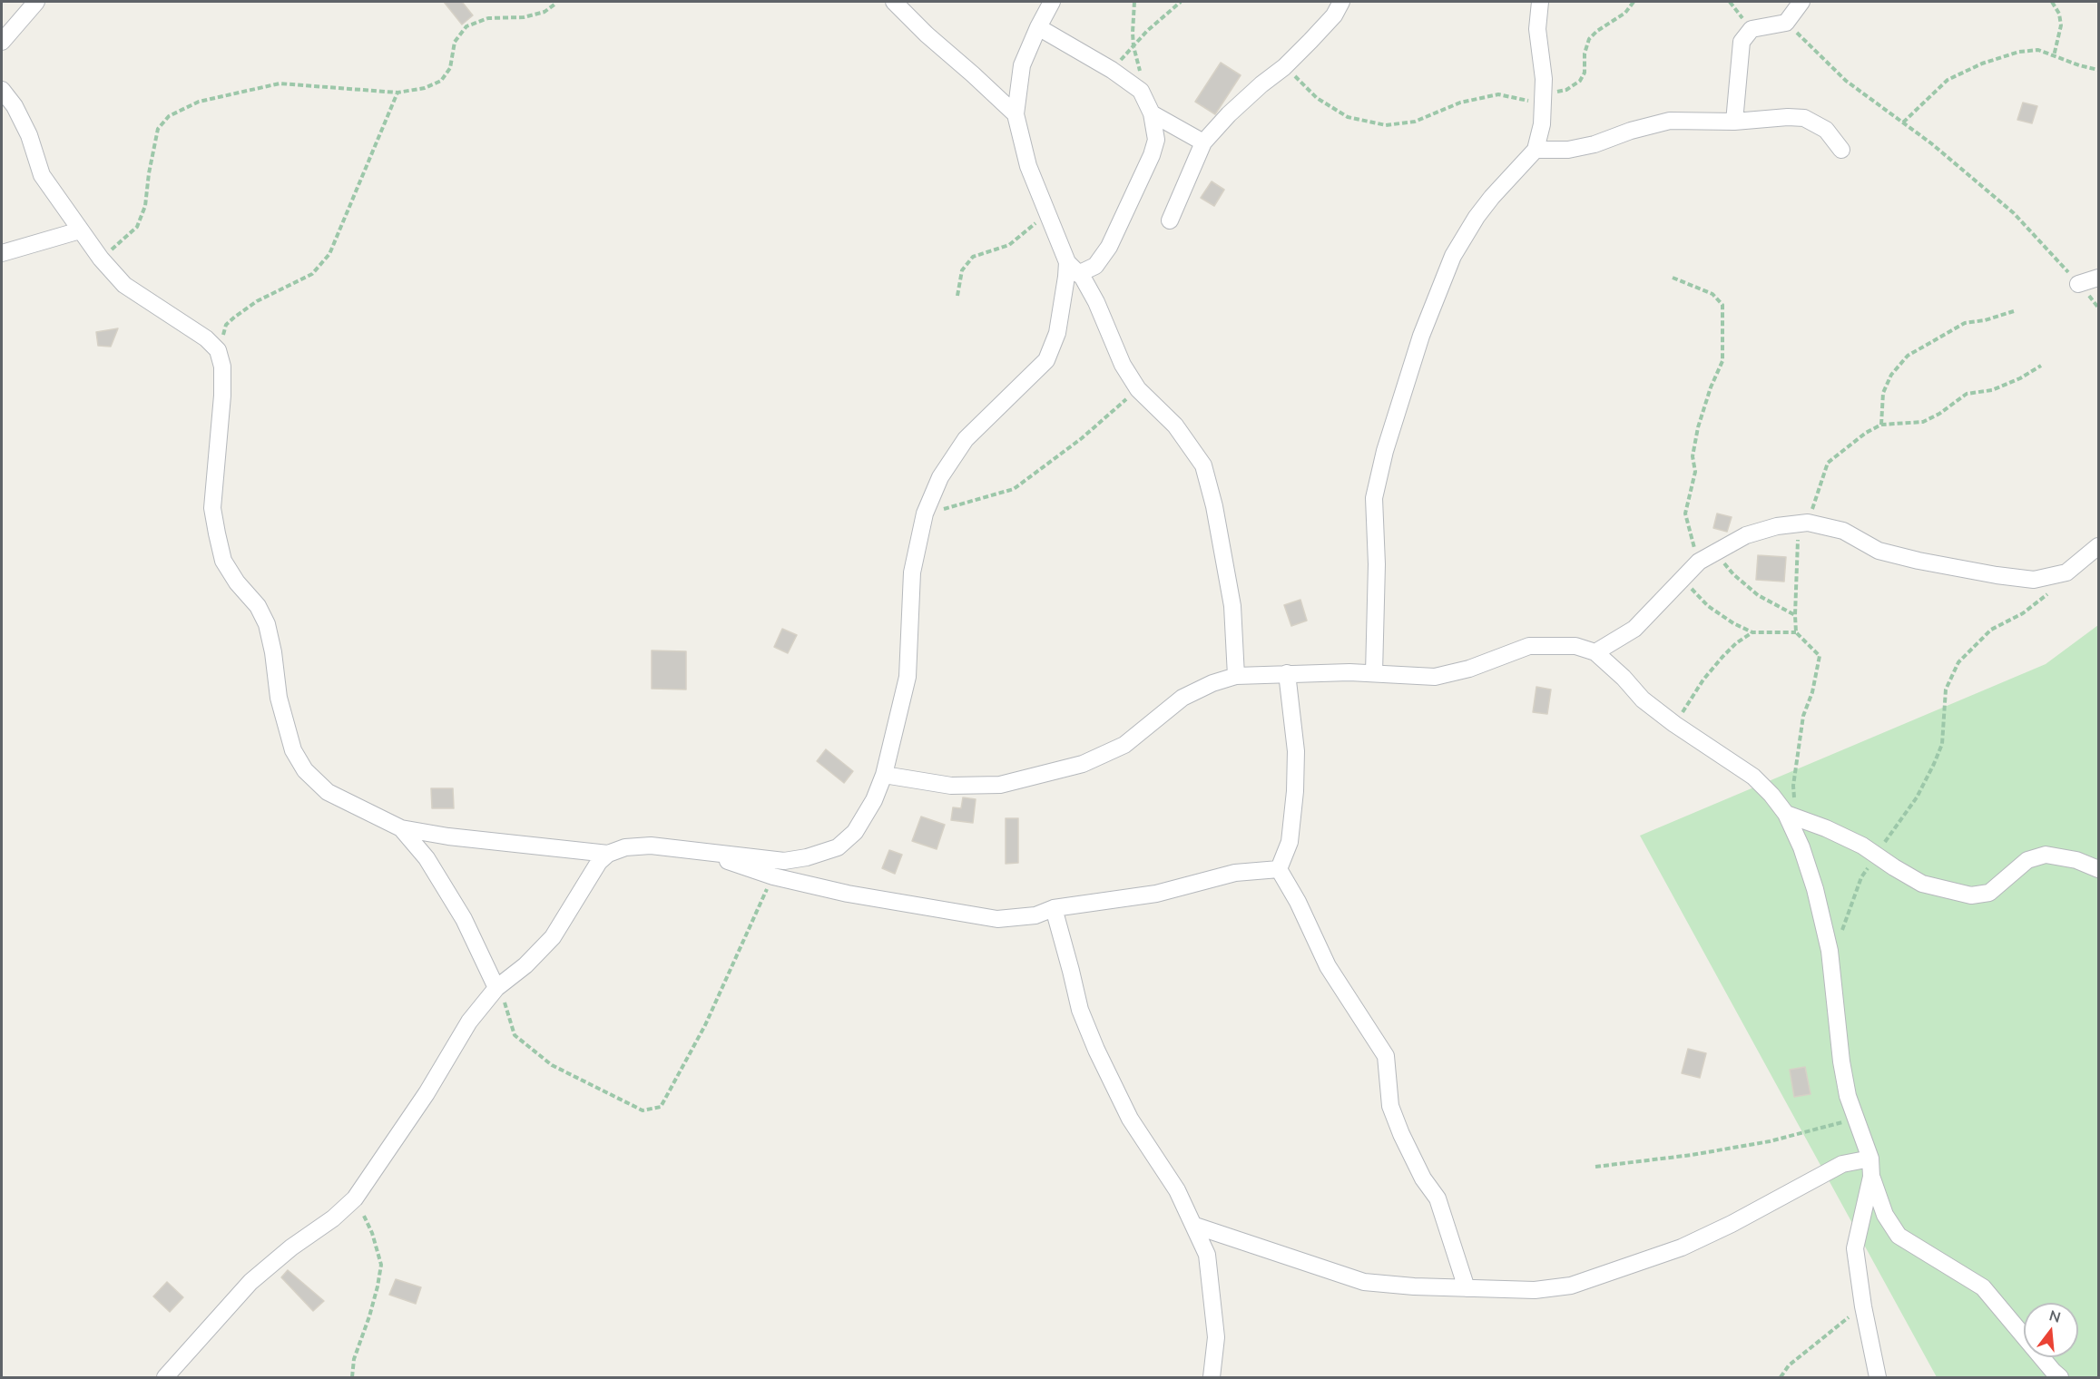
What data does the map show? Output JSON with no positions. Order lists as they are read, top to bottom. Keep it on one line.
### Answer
{"north":"top"}
